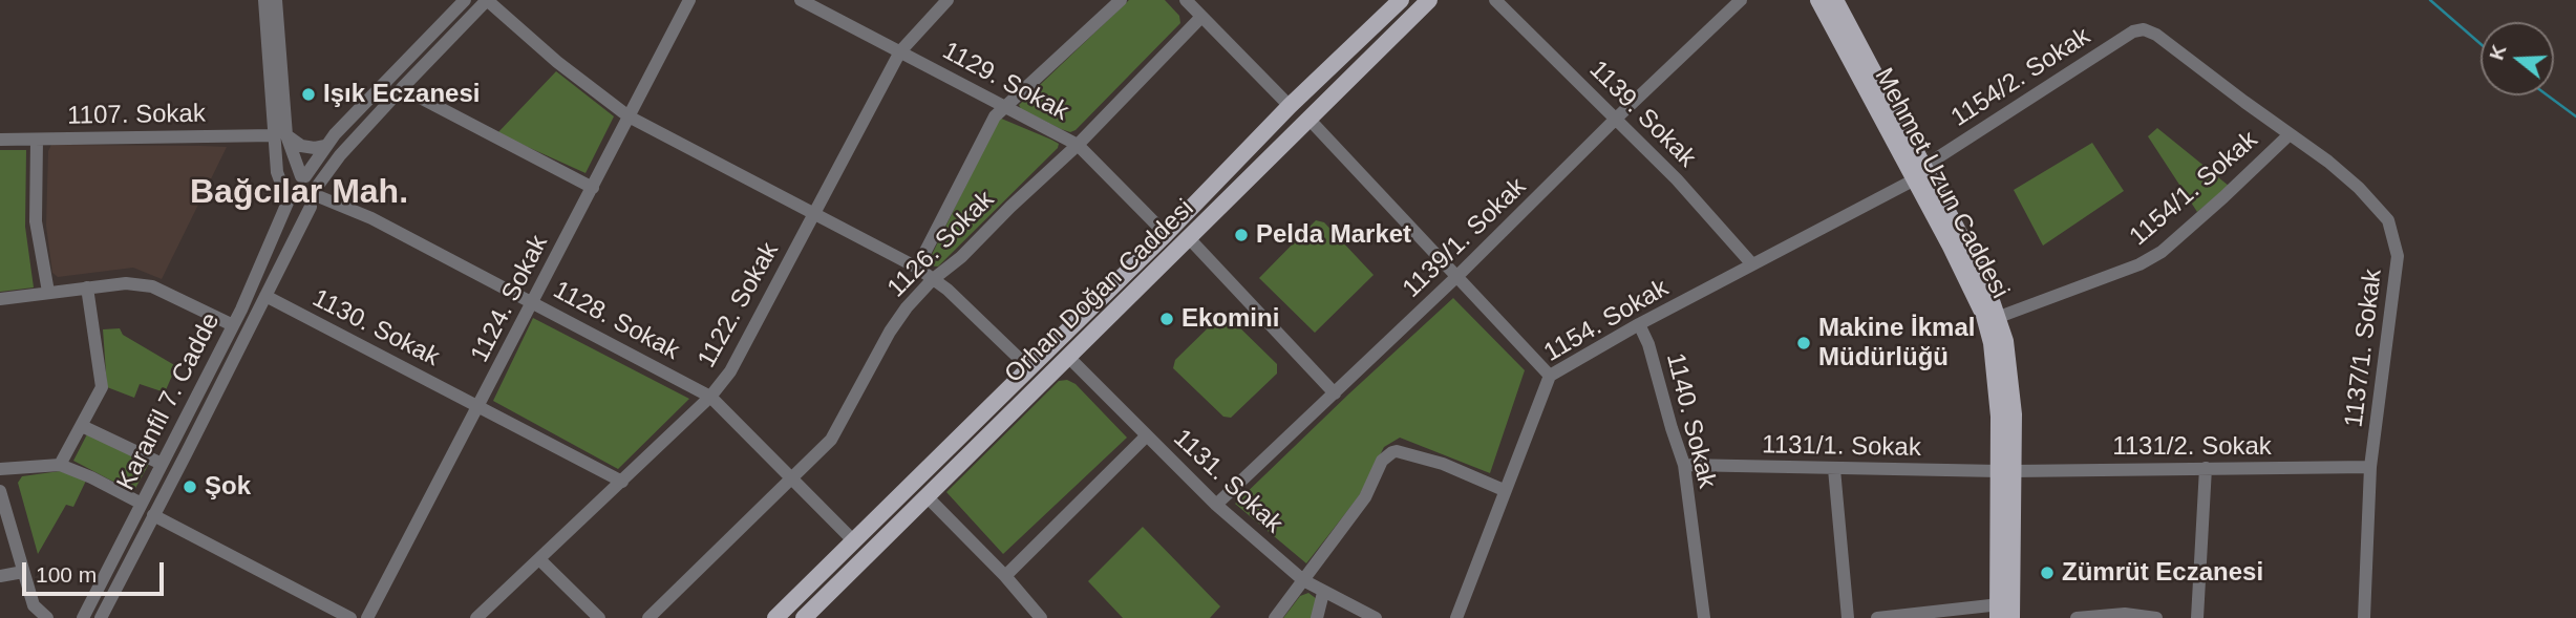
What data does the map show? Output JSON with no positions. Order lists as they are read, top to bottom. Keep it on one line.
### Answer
{"streets":{"main road":["Mehmet Uzun Caddesi","Orhan Doğan Caddesi"],"street":["1154/2. Sokak","1129. Sokak","1139. Sokak","1107. Sokak","1154/1. Sokak","1139/1. Sokak","1126. Sokak","1124. Sokak","1122. Sokak","1128. Sokak","1154. Sokak","1130. Sokak","1137/1. Sokak","Karanfil 7. Cadde","1140. Sokak","1131/1. Sokak","1131/2. Sokak","1131. Sokak"]},"crossings":[["1154/2. Sokak","Mehmet Uzun Caddesi"],["1154/2. Sokak","1154. Sokak"],["1154/2. Sokak","1137/1. Sokak"],["1129. Sokak","1126. Sokak"],["1129. Sokak","1122. Sokak"],["1139. Sokak","1139/1. Sokak"],["1139. Sokak","1154. Sokak"],["Mehmet Uzun Caddesi","1154. Sokak"],["Mehmet Uzun Caddesi","1131/1. Sokak"],["Mehmet Uzun Caddesi","1131/2. Sokak"],["1154/1. Sokak","1137/1. Sokak"],["1139/1. Sokak","1131. Sokak"],["1126. Sokak","1128. Sokak"],["Orhan Doğan Caddesi","1131. Sokak"],["1124. Sokak","1128. Sokak"],["1124. Sokak","1130. Sokak"],["1122. Sokak","1128. Sokak"],["1122. Sokak","1130. Sokak"],["1128. Sokak","Karanfil 7. Cadde"],["1154. Sokak","1140. Sokak"],["1130. Sokak","Karanfil 7. Cadde"],["1137/1. Sokak","1131/2. Sokak"],["1140. Sokak","1131/1. Sokak"],["1131/1. Sokak","1131/2. Sokak"]],"districts":["Bağcılar Mah."],"places":["Işık Eczanesi","Pelda Market","Ekomini","Makine İkmal Müdürlüğü","Şok","Zümrüt Eczanesi"],"scale_bar":"100 m","north":"left"}
